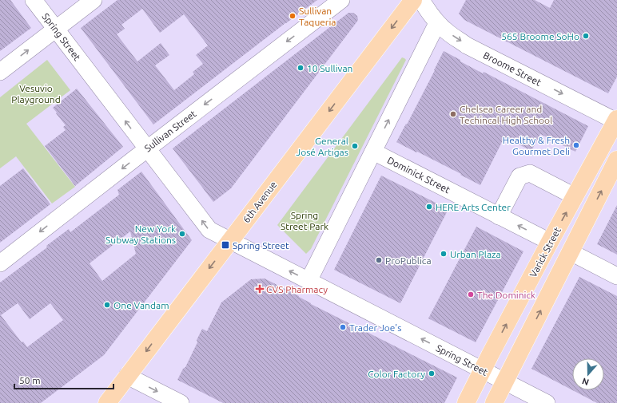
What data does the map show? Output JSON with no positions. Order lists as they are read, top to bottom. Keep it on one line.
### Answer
{"streets":{"main road":["6th Avenue","Varick Street"],"street":["Spring Street","Broome Street","Sullivan Street","Dominick Street"]},"crossings":[["Spring Street","Sullivan Street"],["Spring Street","6th Avenue"],["Spring Street","Varick Street"],["Broome Street","Varick Street"],["Dominick Street","Varick Street"]],"one_way":["Spring Street","Broome Street","Sullivan Street","6th Avenue"],"parks":["Vesuvio Playground","Spring Street Park"],"places":{"other":["Sullivan Taqueria","565 Broome SoHo","10 Sullivan","Chelsea Career and Techincal High School","Healthy & Fresh Gourmet Deli","General José Artigas","HERE Arts Center","New York Subway Stations","Urban Plaza","ProPublica","The Dominick","One Vandam","Trader Joe's","Color Factory"],"transit":["Spring Street"],"health":["CVS Pharmacy"]},"scale_bar":"50 m","north":"bottom"}
